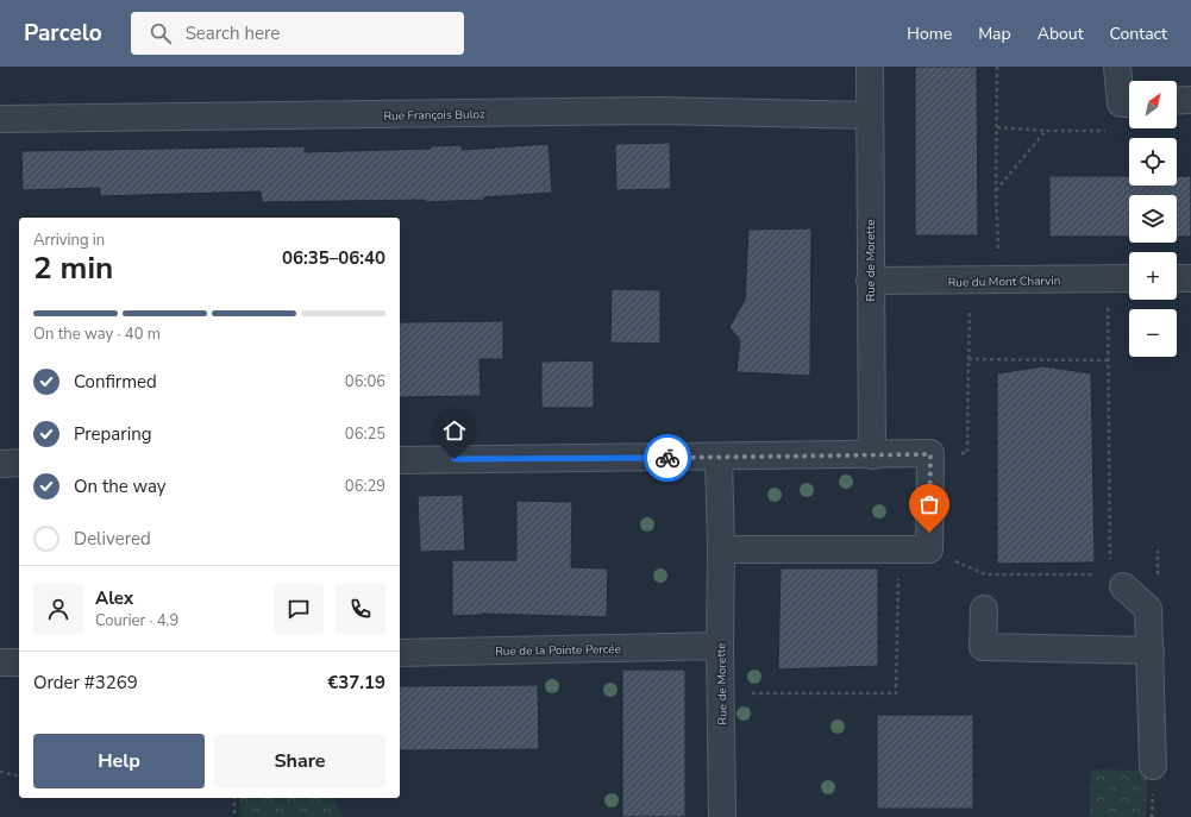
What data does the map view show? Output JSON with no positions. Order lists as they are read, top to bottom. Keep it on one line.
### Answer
{"streets":{"street":["Rue François Buloz","Rue de Morette","Rue du Mont Charvin","Rue de la Pointe Percée"]},"crossings":[["Rue François Buloz","Rue de Morette"],["Rue de Morette","Rue du Mont Charvin"],["Rue de Morette","Rue de la Pointe Percée"]],"north":"top right","page":{"header":"Parcelo","search":"Search here","nav":["Home","Map","About","Contact"],"map_buttons":["+","−"],"heading":["2 min","Arriving in","06:35–06:40"],"panel":["Alex","Courier · 4.9","Order #3269","€37.19"],"bar":"On the way · 40 m","list":[["Confirmed","06:06"],["Preparing","06:25"],["On the way","06:29"],"Delivered"],"buttons":["Help","Share"]}}
